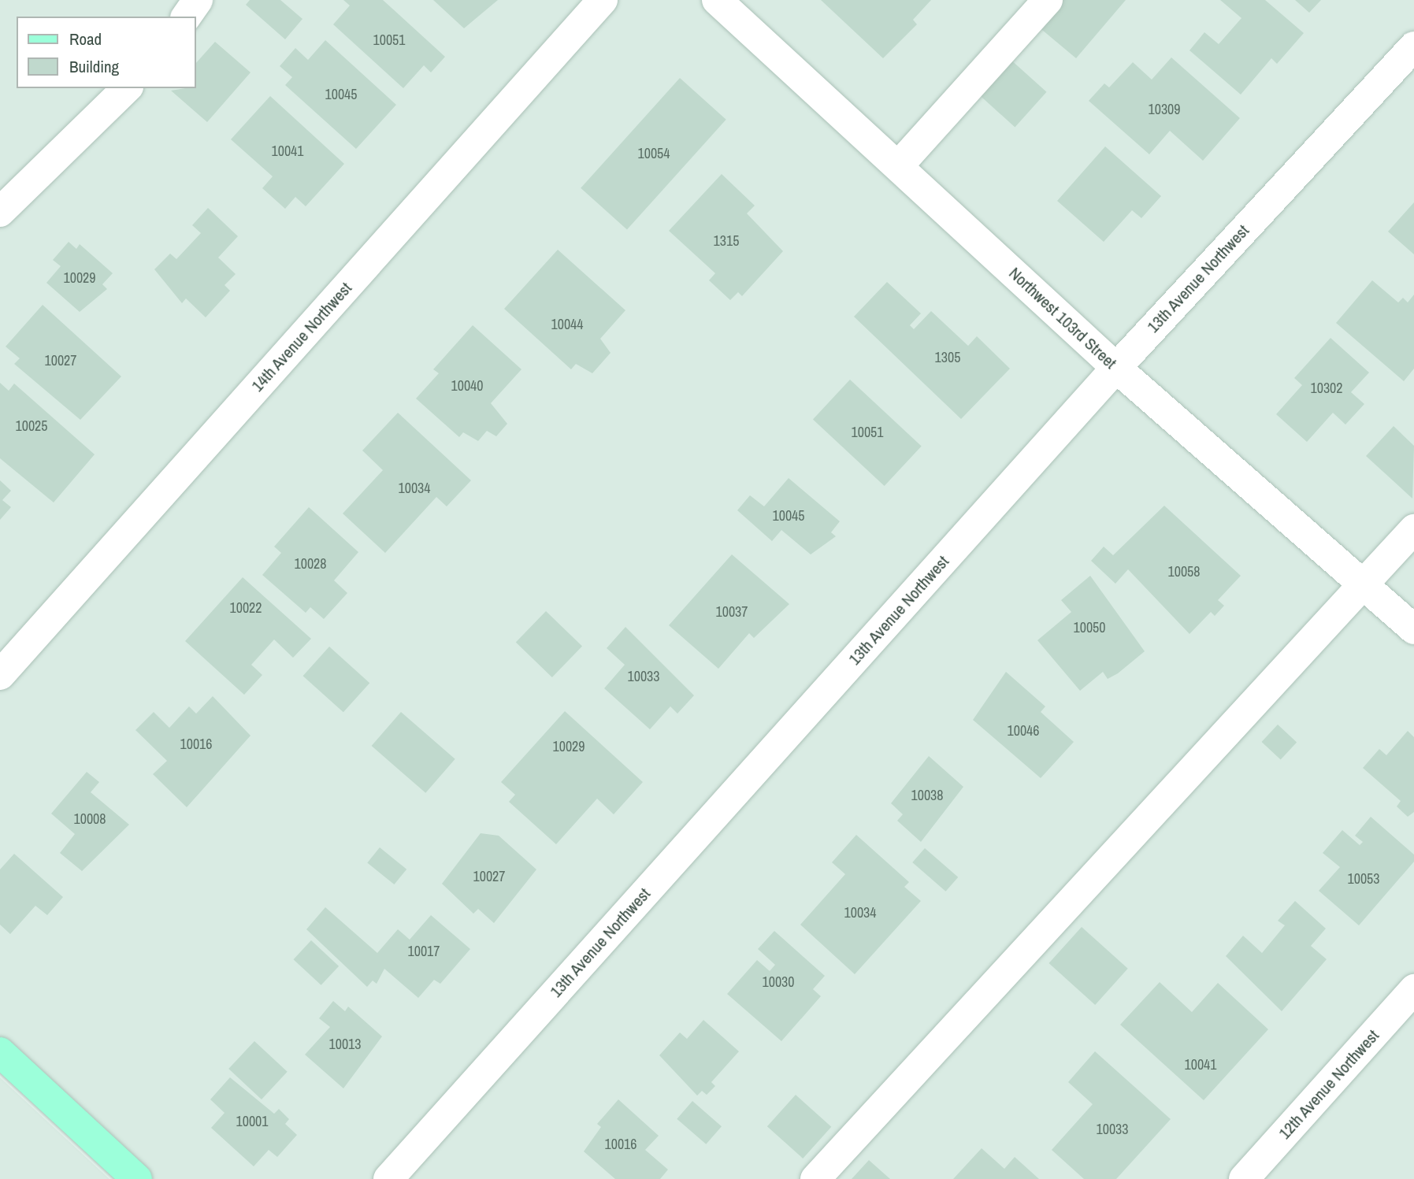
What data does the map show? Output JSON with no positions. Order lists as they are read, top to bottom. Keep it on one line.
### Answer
{"streets":{"street":["13th Avenue Northwest","Northwest 103rd Street","14th Avenue Northwest","12th Avenue Northwest"]},"crossings":[["13th Avenue Northwest","Northwest 103rd Street"]],"house_numbers":["10051","10045","10309","10041","10054","1315","10029","10044","1305","10027","10040","10302","10025","10051","10034","10045","10028","10058","10022","10037","10050","10033","10046","10016","10029","10038","10008","10027","10053","10034","10017","10030","10013","10041","10001","10033","10016"],"legend":["Road","Building"]}
